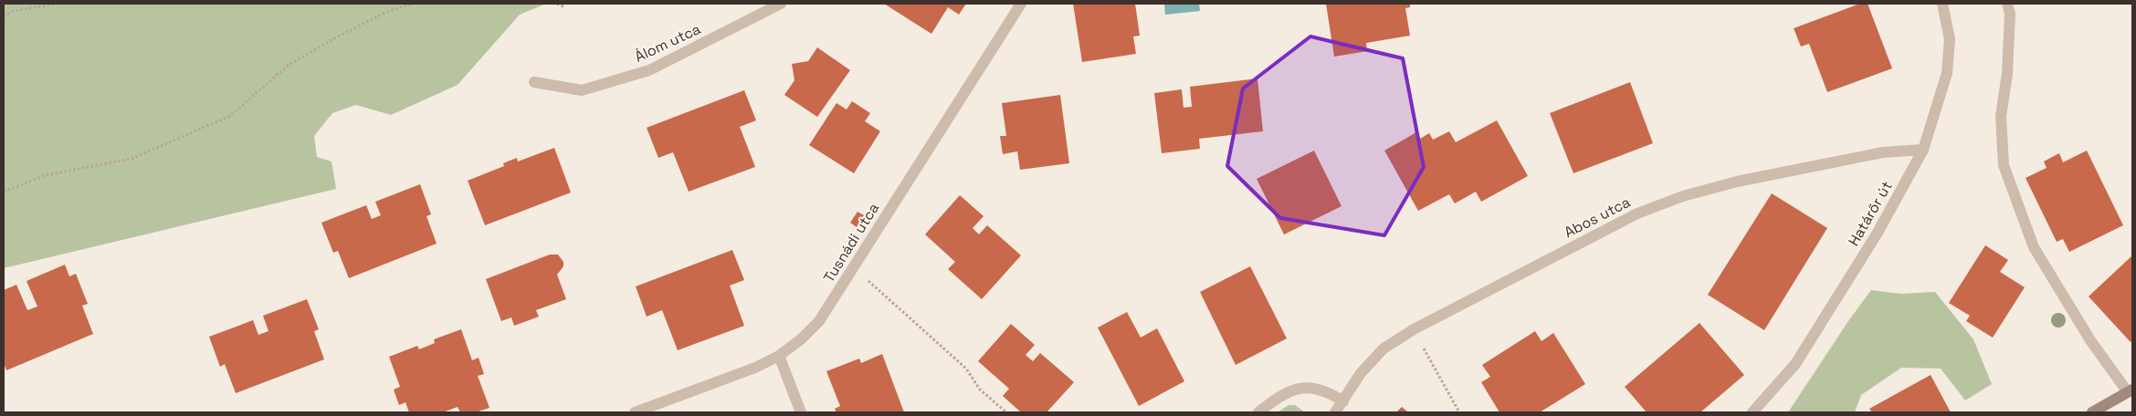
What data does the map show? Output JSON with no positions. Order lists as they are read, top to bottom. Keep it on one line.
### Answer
{"streets":{"street":["Álom utca","Határőr út","Abos utca","Tusnádi utca"]},"crossings":[["Határőr út","Abos utca"]]}
